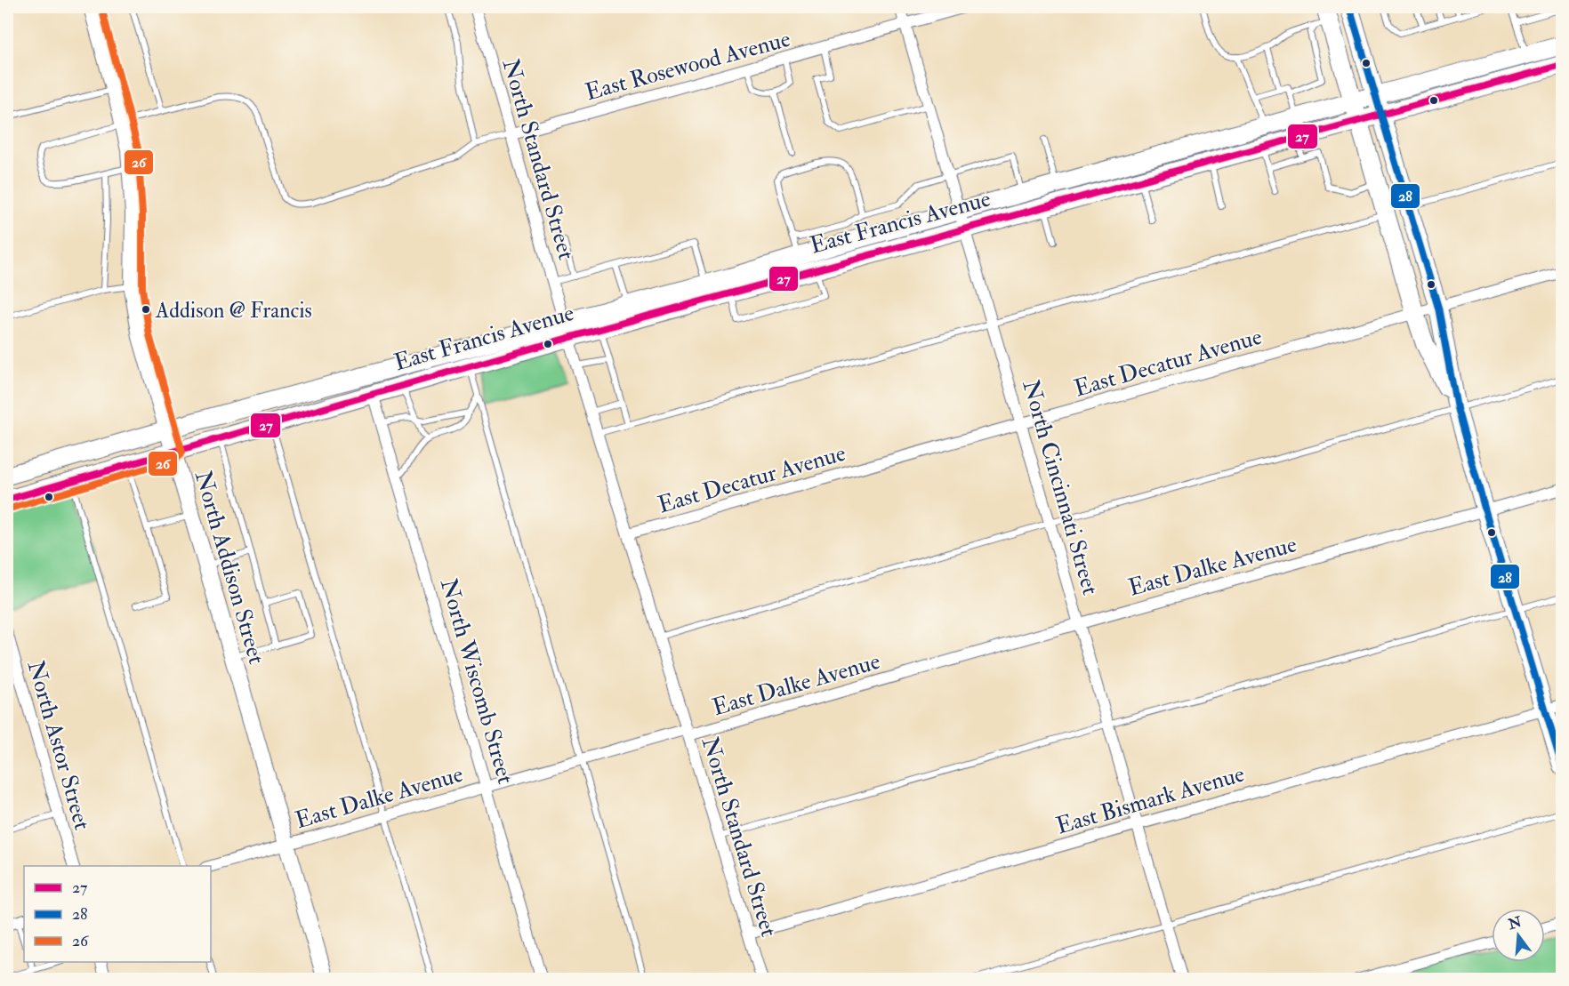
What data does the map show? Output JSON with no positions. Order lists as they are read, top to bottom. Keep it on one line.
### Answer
{"streets":{"main road":["East Francis Avenue"],"street":["East Rosewood Avenue","North Standard Street","East Decatur Avenue","North Cincinnati Street","East Dalke Avenue","North Addison Street","North Wiscomb Street","North Astor Street","East Bismark Avenue"]},"crossings":[["East Rosewood Avenue","North Standard Street"],["East Rosewood Avenue","North Cincinnati Street"],["North Standard Street","East Francis Avenue"],["North Standard Street","East Decatur Avenue"],["North Standard Street","East Dalke Avenue"],["North Standard Street","East Bismark Avenue"],["East Francis Avenue","North Cincinnati Street"],["East Francis Avenue","North Addison Street"],["East Francis Avenue","North Wiscomb Street"],["East Decatur Avenue","North Cincinnati Street"],["North Cincinnati Street","East Dalke Avenue"],["North Cincinnati Street","East Bismark Avenue"],["East Dalke Avenue","North Addison Street"],["East Dalke Avenue","North Wiscomb Street"]],"places":["Addison @ Francis"],"lines":["transit line 28","transit line 26","transit line 27"],"legend":["27","28","26"],"north":"top"}
